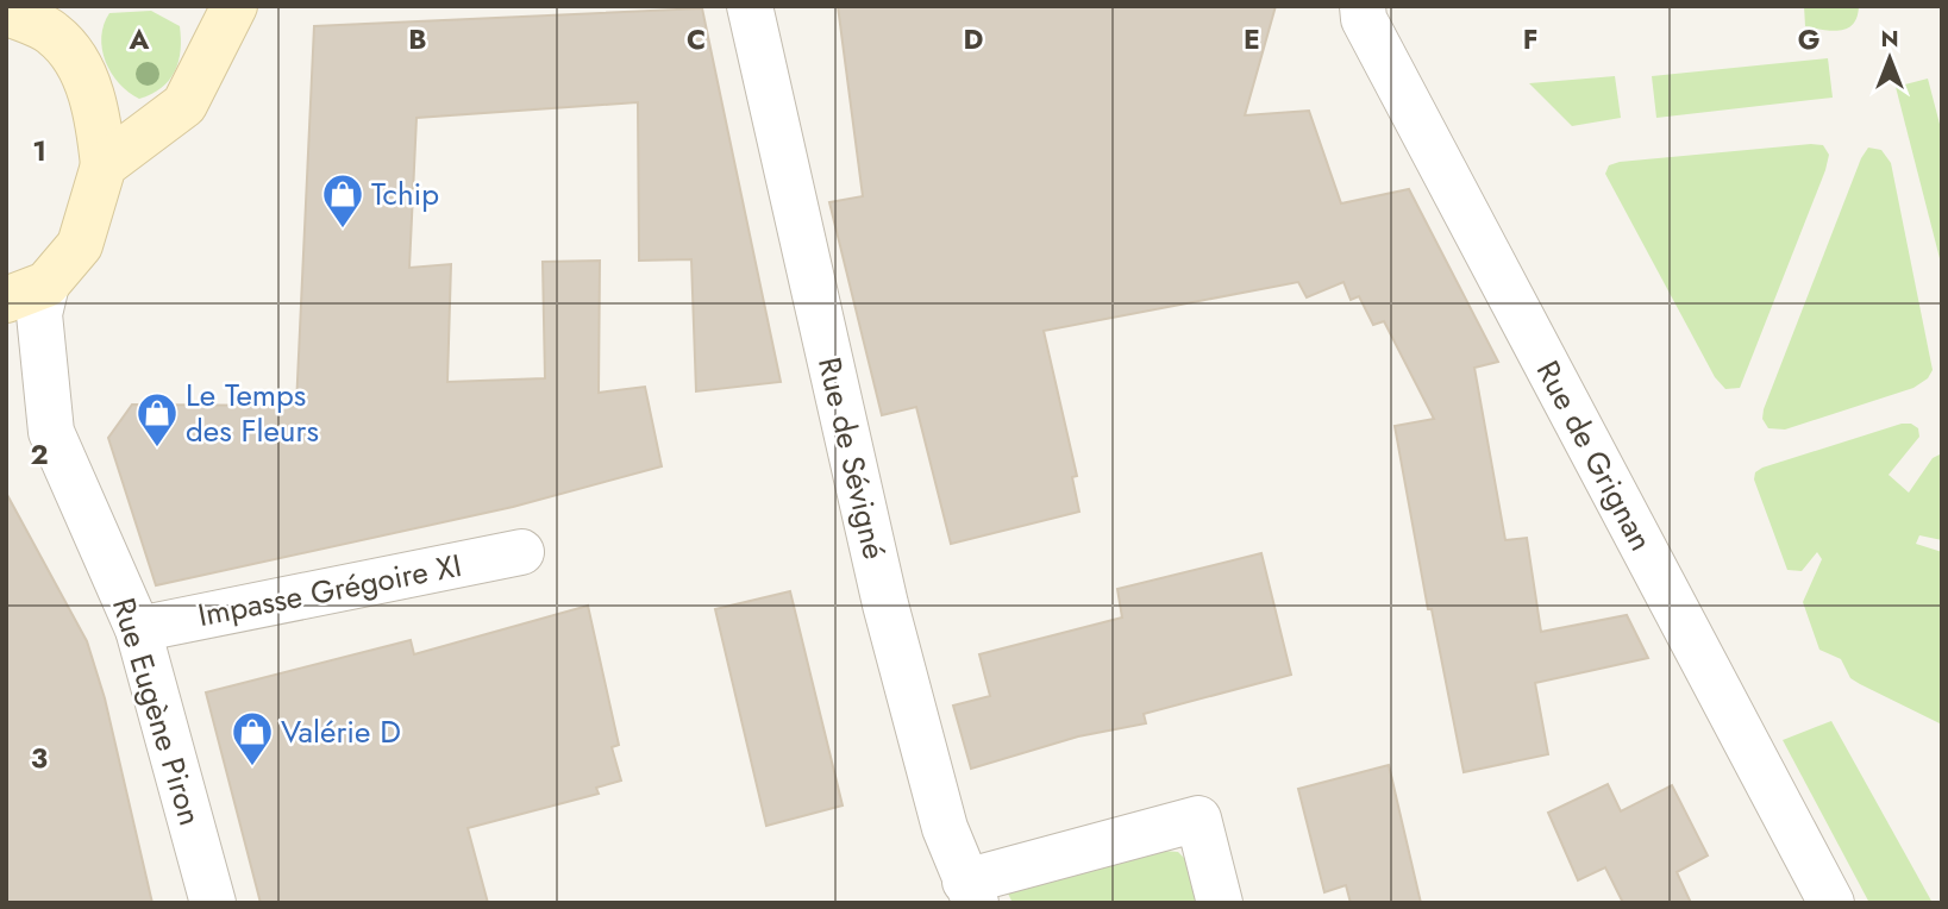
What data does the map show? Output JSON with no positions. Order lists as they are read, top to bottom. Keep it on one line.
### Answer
{"streets":{"street":["Rue de Grignan","Rue de Sévigné","Impasse Grégoire XI","Rue Eugène Piron"]},"crossings":[["Impasse Grégoire XI","Rue Eugène Piron"]],"places":{"shop":["Tchip","Le Temps des Fleurs","Valérie D"]},"north":"top","grid":{"columns":["A","B","C","D","E","F","G"],"rows":["1","2","3"]}}
